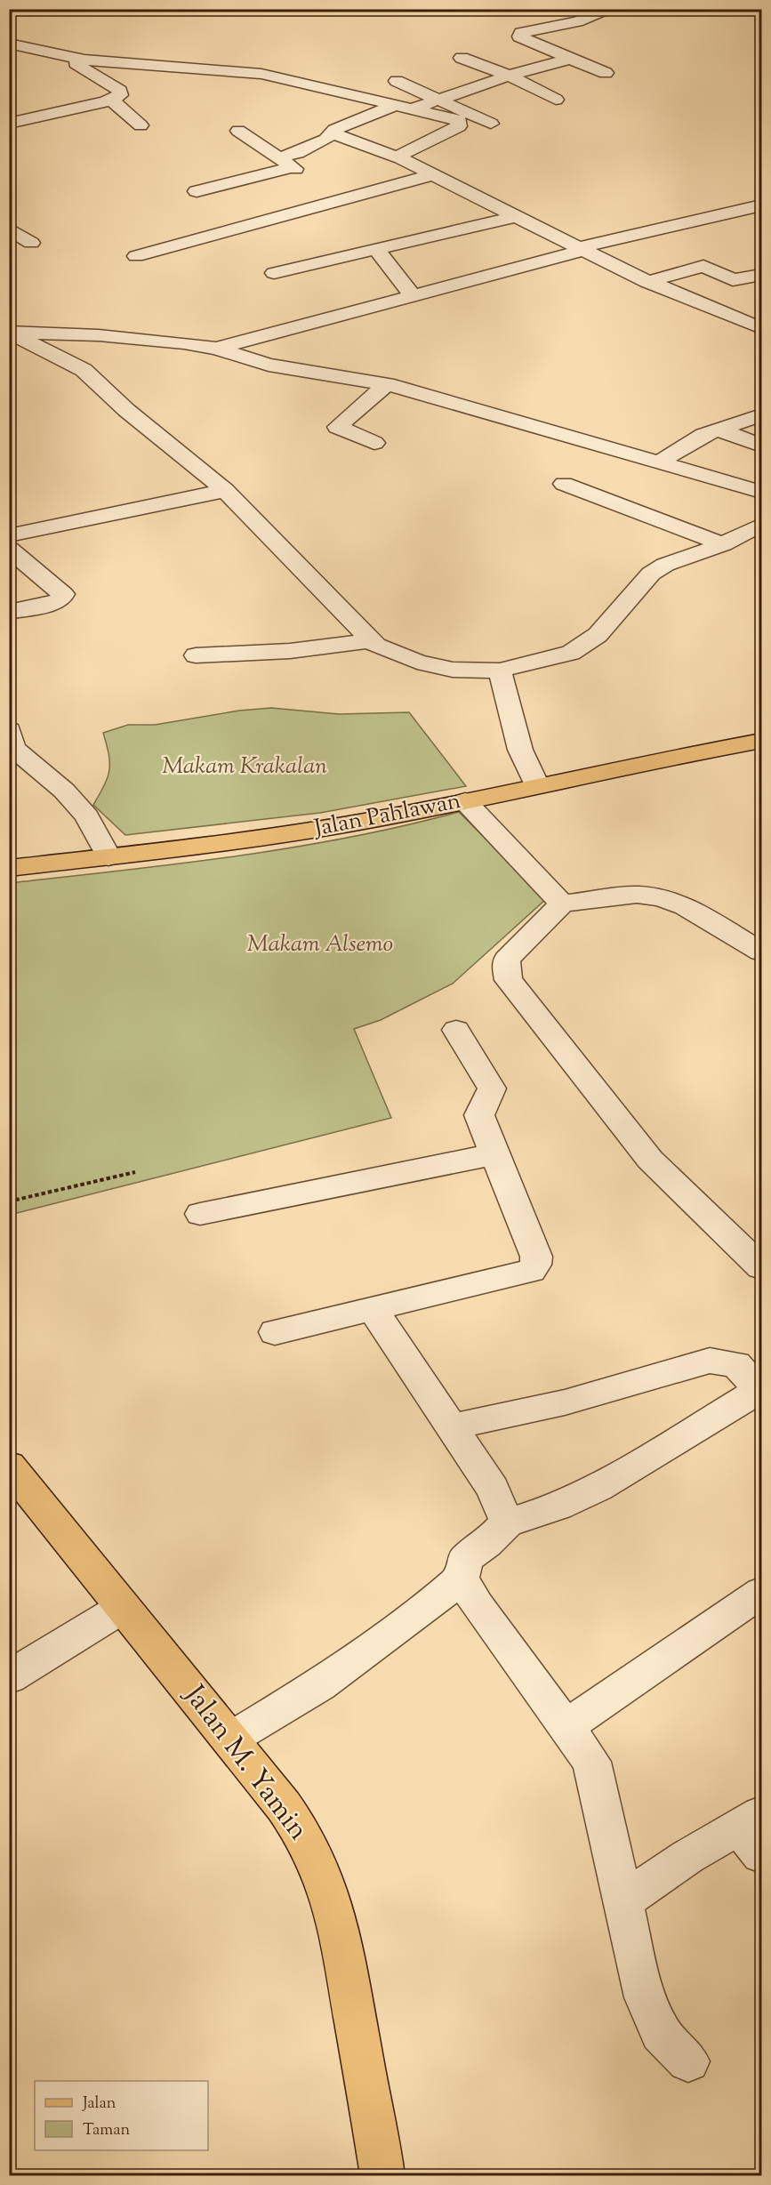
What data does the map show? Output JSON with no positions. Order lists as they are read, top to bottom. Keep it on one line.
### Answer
{"streets":{"main road":["Jalan Pahlawan","Jalan M. Yamin"]},"parks":["Makam Krakalan","Makam Alsemo"],"legend":["Jalan","Taman"]}
